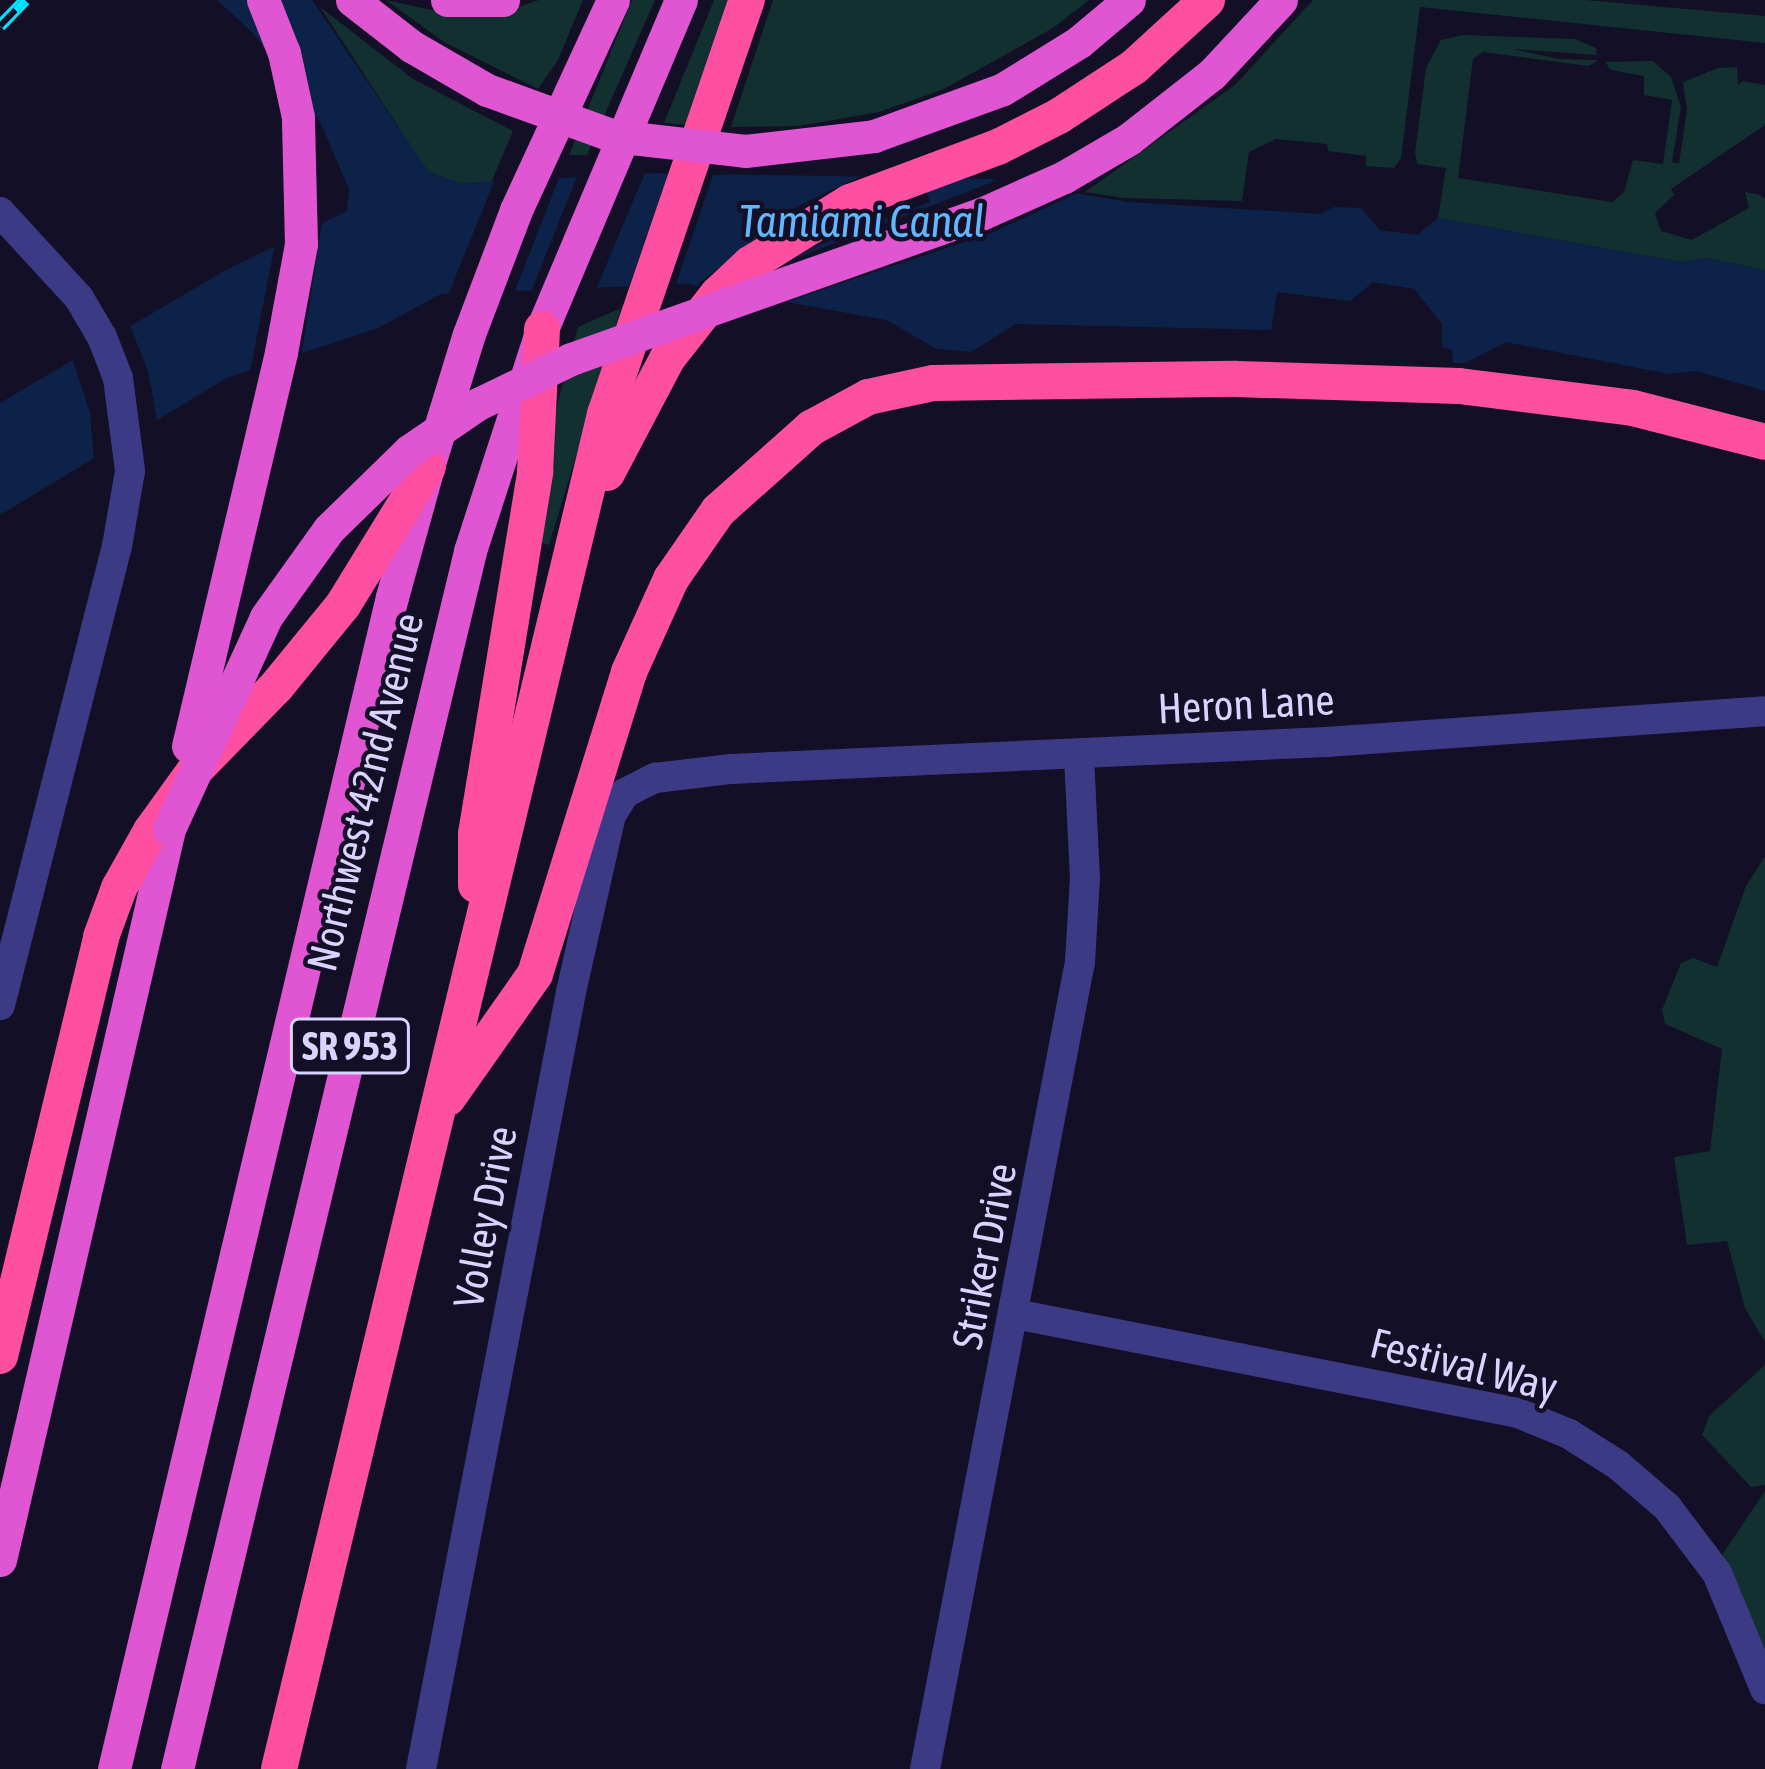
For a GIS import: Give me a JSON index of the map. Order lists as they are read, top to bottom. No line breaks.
{"streets":{"highway":["Northwest 42nd Avenue","SR 953"],"street":["Heron Lane","Volley Drive","Striker Drive","Festival Way"]},"crossings":[["Heron Lane","Volley Drive"],["Heron Lane","Striker Drive"],["Striker Drive","Festival Way"]],"water":["Tamiami Canal"]}
